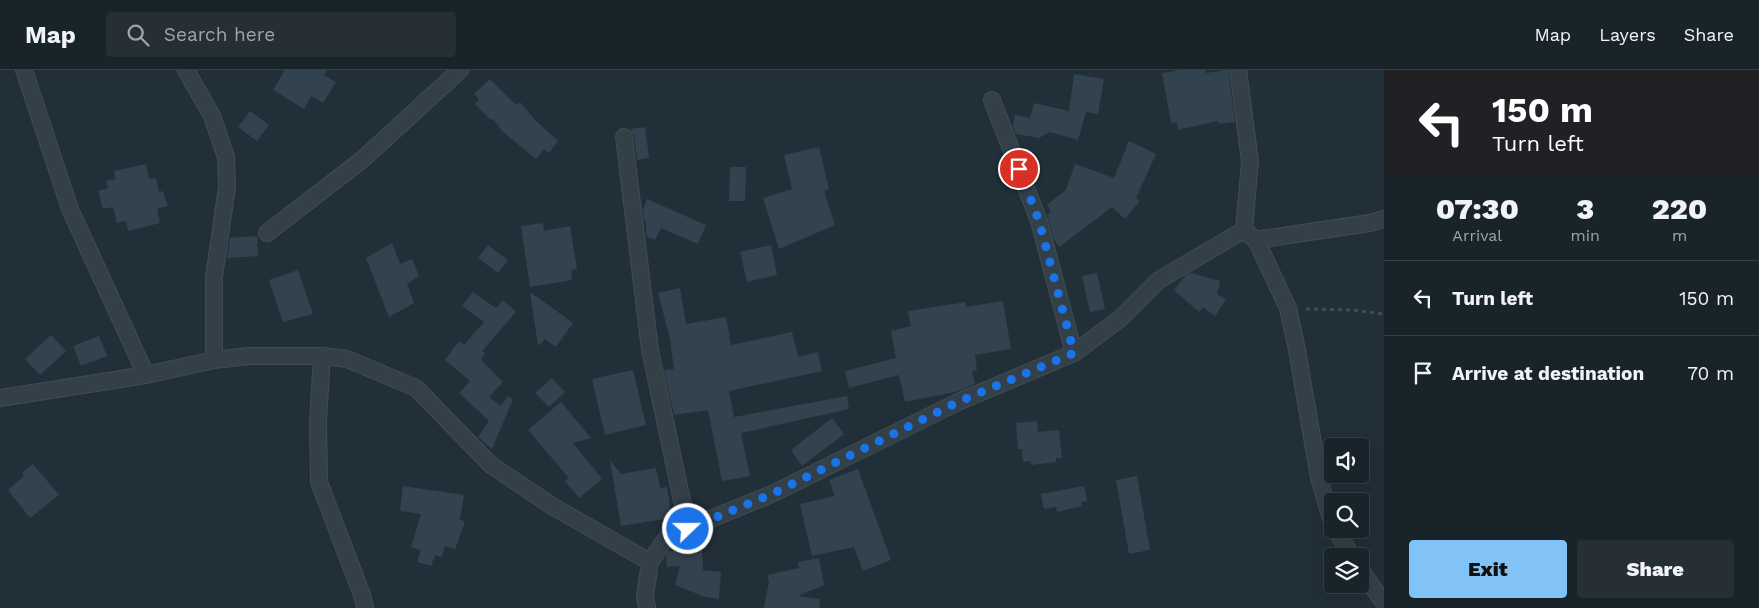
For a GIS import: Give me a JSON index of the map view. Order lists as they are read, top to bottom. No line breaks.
{"page":{"header":"Map","search":"Search here","nav":["Map","Layers","Share"],"turn":["150 m","Turn left"],"eta":["07:30","Arrival","3","min","220","m"],"list":[{"name":"Turn left","value":"150 m"},{"name":"Arrive at destination","value":"70 m"}],"buttons":["Exit","Share"]}}
